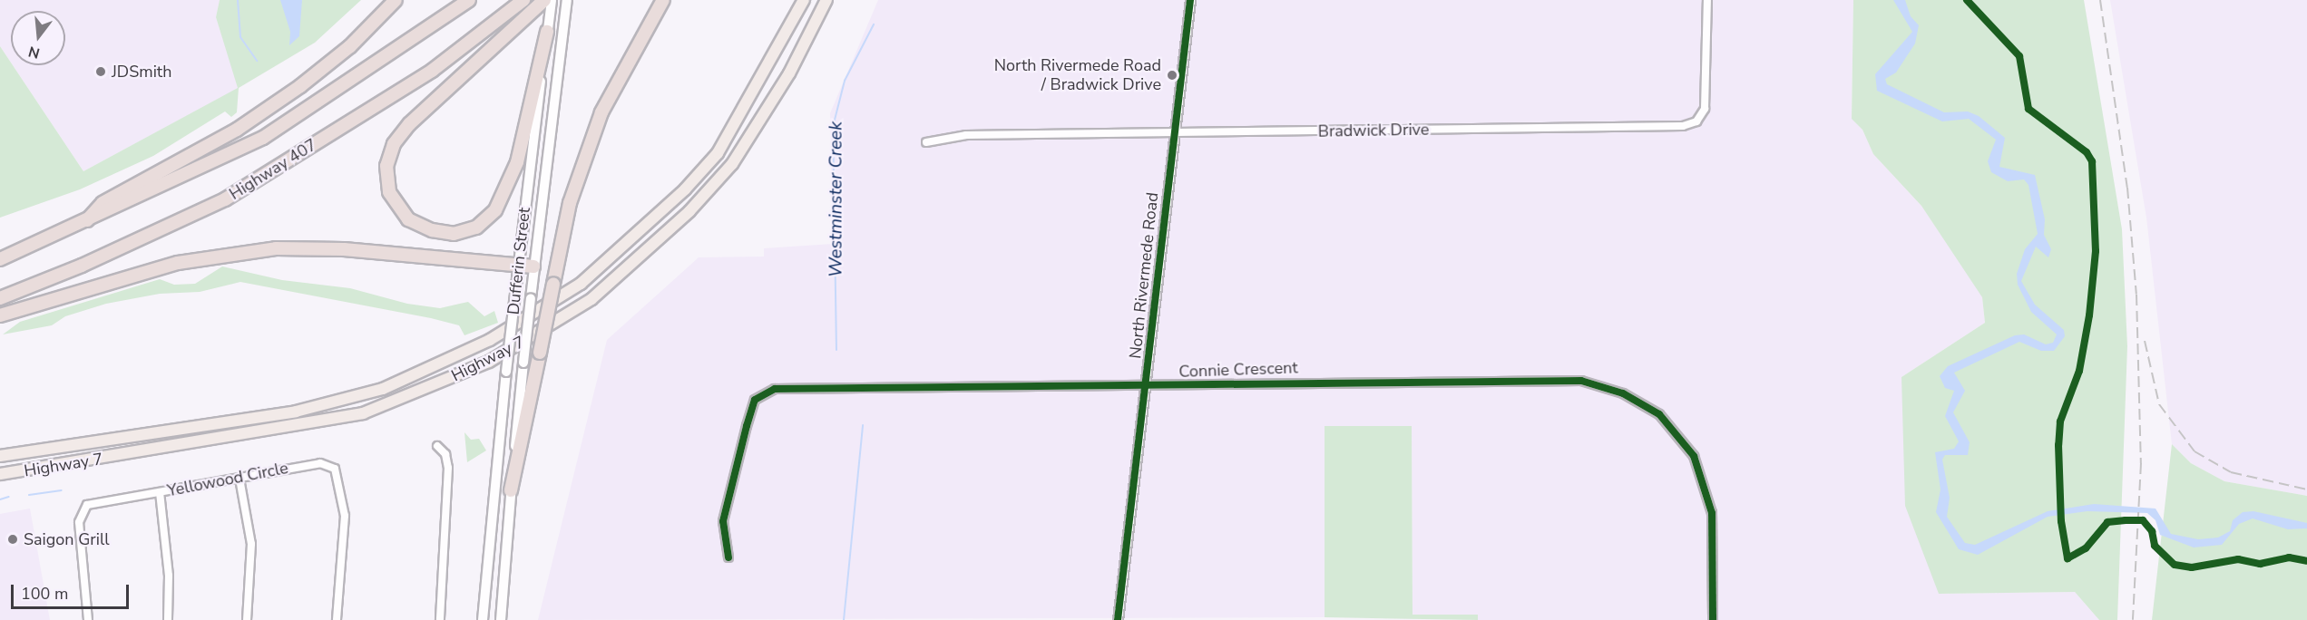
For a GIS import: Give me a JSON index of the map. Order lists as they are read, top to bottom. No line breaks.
{"streets":{"highway":["Highway 407"],"main road":["Dufferin Street","Highway 7"],"street":["Bradwick Drive","North Rivermede Road","Connie Crescent","Yellowood Circle"]},"crossings":[["Bradwick Drive","North Rivermede Road"],["North Rivermede Road","Connie Crescent"]],"water":["Westminster Creek"],"places":["JDSmith","North Rivermede Road / Bradwick Drive","Saigon Grill"],"scale_bar":"100 m","north":"bottom"}
